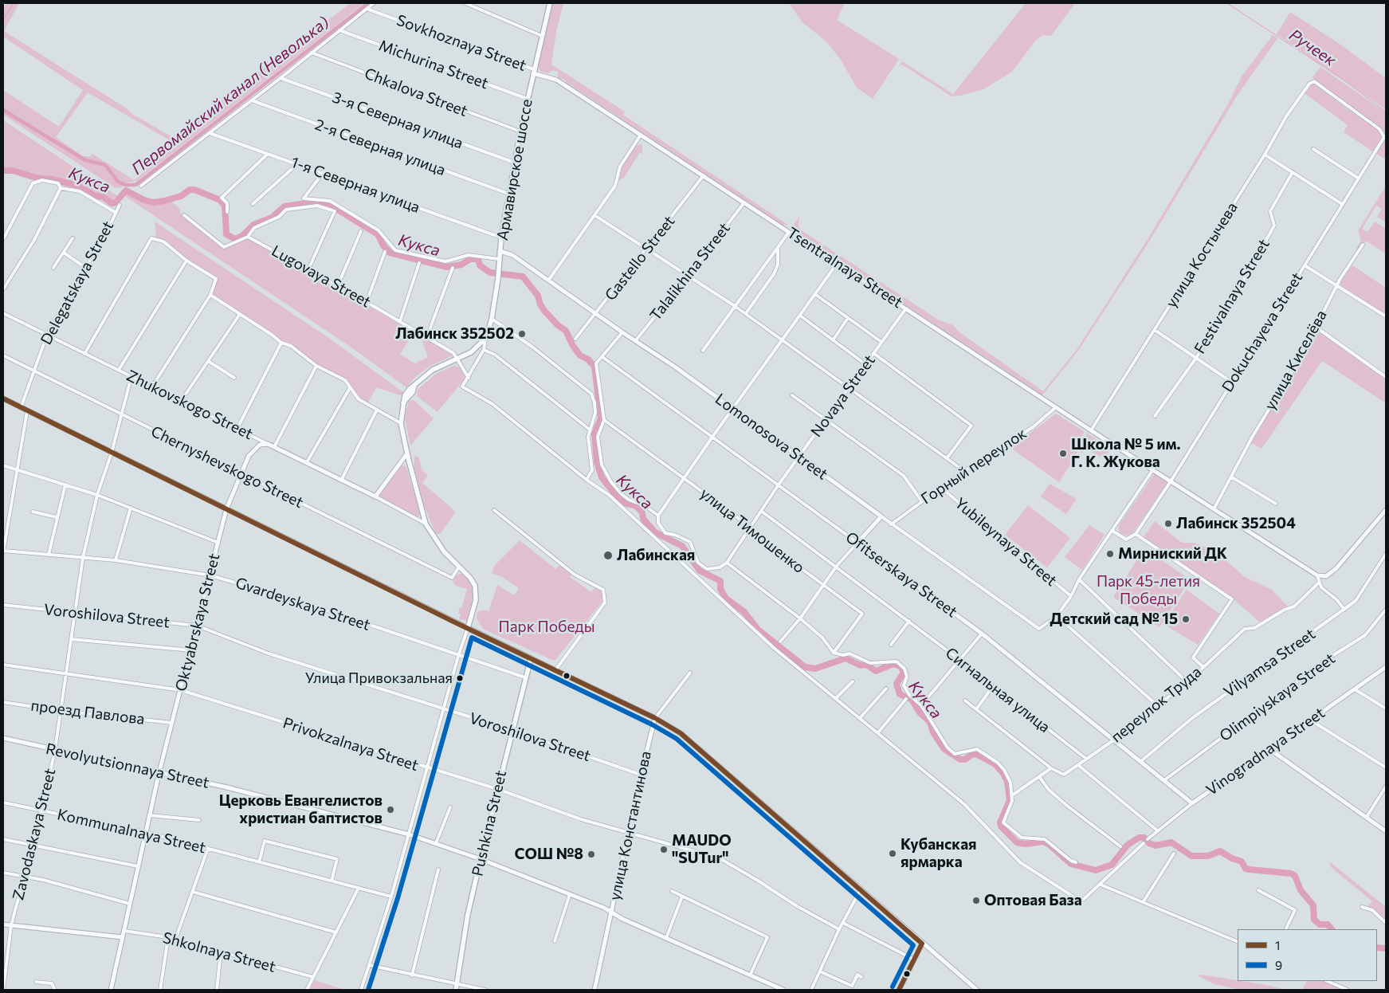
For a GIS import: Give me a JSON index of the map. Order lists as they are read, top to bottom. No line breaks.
{"streets":{"main road":["Армавирское шоссе","Pushkina Street"],"street":["Sovkhoznaya Street","Michurina Street","Chkalova Street","3-я Северная улица","2-я Северная улица","1-я Северная улица","улица Костычева","Gastello Street","Tsentralnaya Street","Talalikhina Street","Lugovaya Street","Delegatskaya Street","Festivalnaya Street","Dokuchayeva Street","улица Киселёва","Novaya Street","Zhukovskogo Street","Lomonosova Street","Горный переулок","Chernyshevskogo Street","улица Тимошенко","Yubileynaya Street","Ofitserskaya Street","Gvardeyskaya Street","Voroshilova Street","Oktyabrskaya Street","Vilyamsa Street","Сигнальная улица","Olimpiyskaya Street","переулок Труда","проезд Павлова","Privokzalnaya Street","Vinogradnaya Street","Revolyutsionnaya Street","улица Константинова","Kommunalnaya Street","Zavodaskaya Street","Shkolnaya Street"]},"crossings":[["Sovkhoznaya Street","Армавирское шоссе"],["Sovkhoznaya Street","Tsentralnaya Street"],["Michurina Street","Армавирское шоссе"],["Chkalova Street","Армавирское шоссе"],["3-я Северная улица","Армавирское шоссе"],["2-я Северная улица","Армавирское шоссе"],["Армавирское шоссе","1-я Северная улица"],["Армавирское шоссе","Tsentralnaya Street"],["Армавирское шоссе","Lugovaya Street"],["Армавирское шоссе","Lomonosova Street"],["улица Костычева","Tsentralnaya Street"],["улица Костычева","Dokuchayeva Street"],["Gastello Street","Tsentralnaya Street"],["Gastello Street","Lomonosova Street"],["Tsentralnaya Street","Talalikhina Street"],["Tsentralnaya Street","Dokuchayeva Street"],["Tsentralnaya Street","улица Киселёва"],["Tsentralnaya Street","Novaya Street"],["Tsentralnaya Street","Горный переулок"],["Talalikhina Street","Lomonosova Street"],["Delegatskaya Street","Zhukovskogo Street"],["Delegatskaya Street","Chernyshevskogo Street"],["Novaya Street","Lomonosova Street"],["Novaya Street","улица Тимошенко"],["Novaya Street","Ofitserskaya Street"],["Novaya Street","Сигнальная улица"],["Zhukovskogo Street","Oktyabrskaya Street"],["Zhukovskogo Street","Zavodaskaya Street"],["Lomonosova Street","Горный переулок"],["Горный переулок","Yubileynaya Street"],["Chernyshevskogo Street","Oktyabrskaya Street"],["Chernyshevskogo Street","Zavodaskaya Street"],["Yubileynaya Street","переулок Труда"],["Ofitserskaya Street","Vilyamsa Street"],["Ofitserskaya Street","Olimpiyskaya Street"],["Ofitserskaya Street","переулок Труда"],["Ofitserskaya Street","Vinogradnaya Street"],["Gvardeyskaya Street","Oktyabrskaya Street"],["Gvardeyskaya Street","Pushkina Street"],["Gvardeyskaya Street","Zavodaskaya Street"],["Voroshilova Street","Oktyabrskaya Street"],["Voroshilova Street","Pushkina Street"],["Voroshilova Street","улица Константинова"],["Voroshilova Street","Zavodaskaya Street"],["Oktyabrskaya Street","проезд Павлова"],["Oktyabrskaya Street","Privokzalnaya Street"],["Oktyabrskaya Street","Revolyutsionnaya Street"],["Oktyabrskaya Street","Kommunalnaya Street"],["Oktyabrskaya Street","Shkolnaya Street"],["Сигнальная улица","переулок Труда"],["проезд Павлова","Zavodaskaya Street"],["Privokzalnaya Street","Pushkina Street"],["Privokzalnaya Street","улица Константинова"],["Privokzalnaya Street","Zavodaskaya Street"],["Revolyutsionnaya Street","Pushkina Street"],["Revolyutsionnaya Street","улица Константинова"],["Revolyutsionnaya Street","Zavodaskaya Street"],["Kommunalnaya Street","Zavodaskaya Street"]],"water":["Ручеек","Первомайский канал (Неволька)","Кукса"],"parks":["Парк 45-летия Победы","Парк Победы"],"places":["Лабинск 352502","Школа № 5 им. Г. К. Жукова","Лабинск 352504","Мирниский ДК","Лабинская","Детский сад № 15","Улица Привокзальная","Церковь Евангелистов христиан баптистов","MAUDO \"SUTur\"","Кубанская ярмарка","СОШ №8","Оптовая База"],"lines":["transit line 1","transit line 9"],"legend":["1","9"]}
